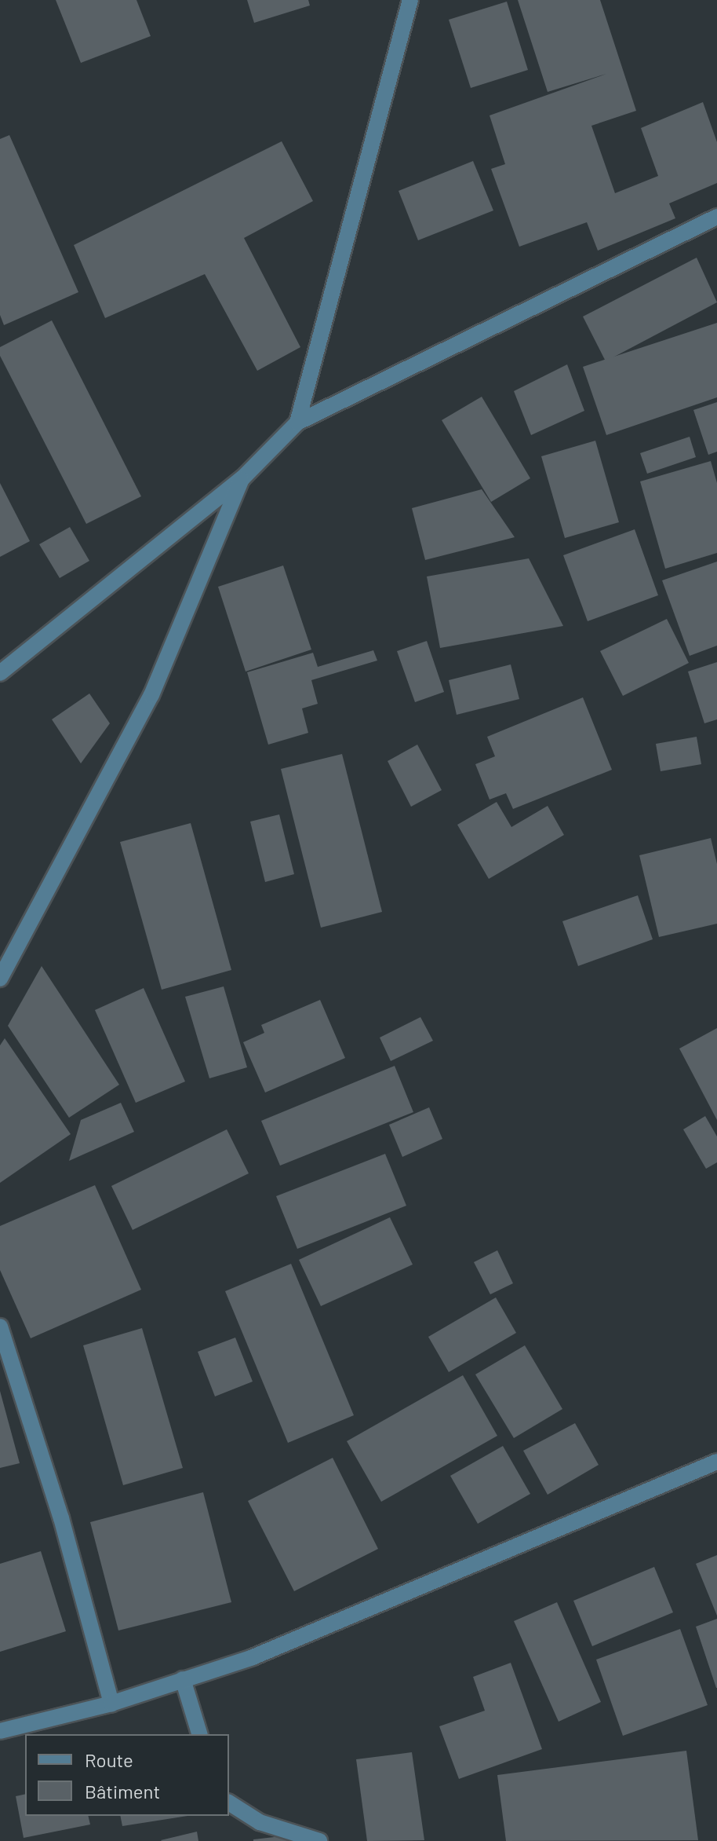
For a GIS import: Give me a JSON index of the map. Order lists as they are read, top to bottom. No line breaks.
{"legend":["Route","Bâtiment"]}
